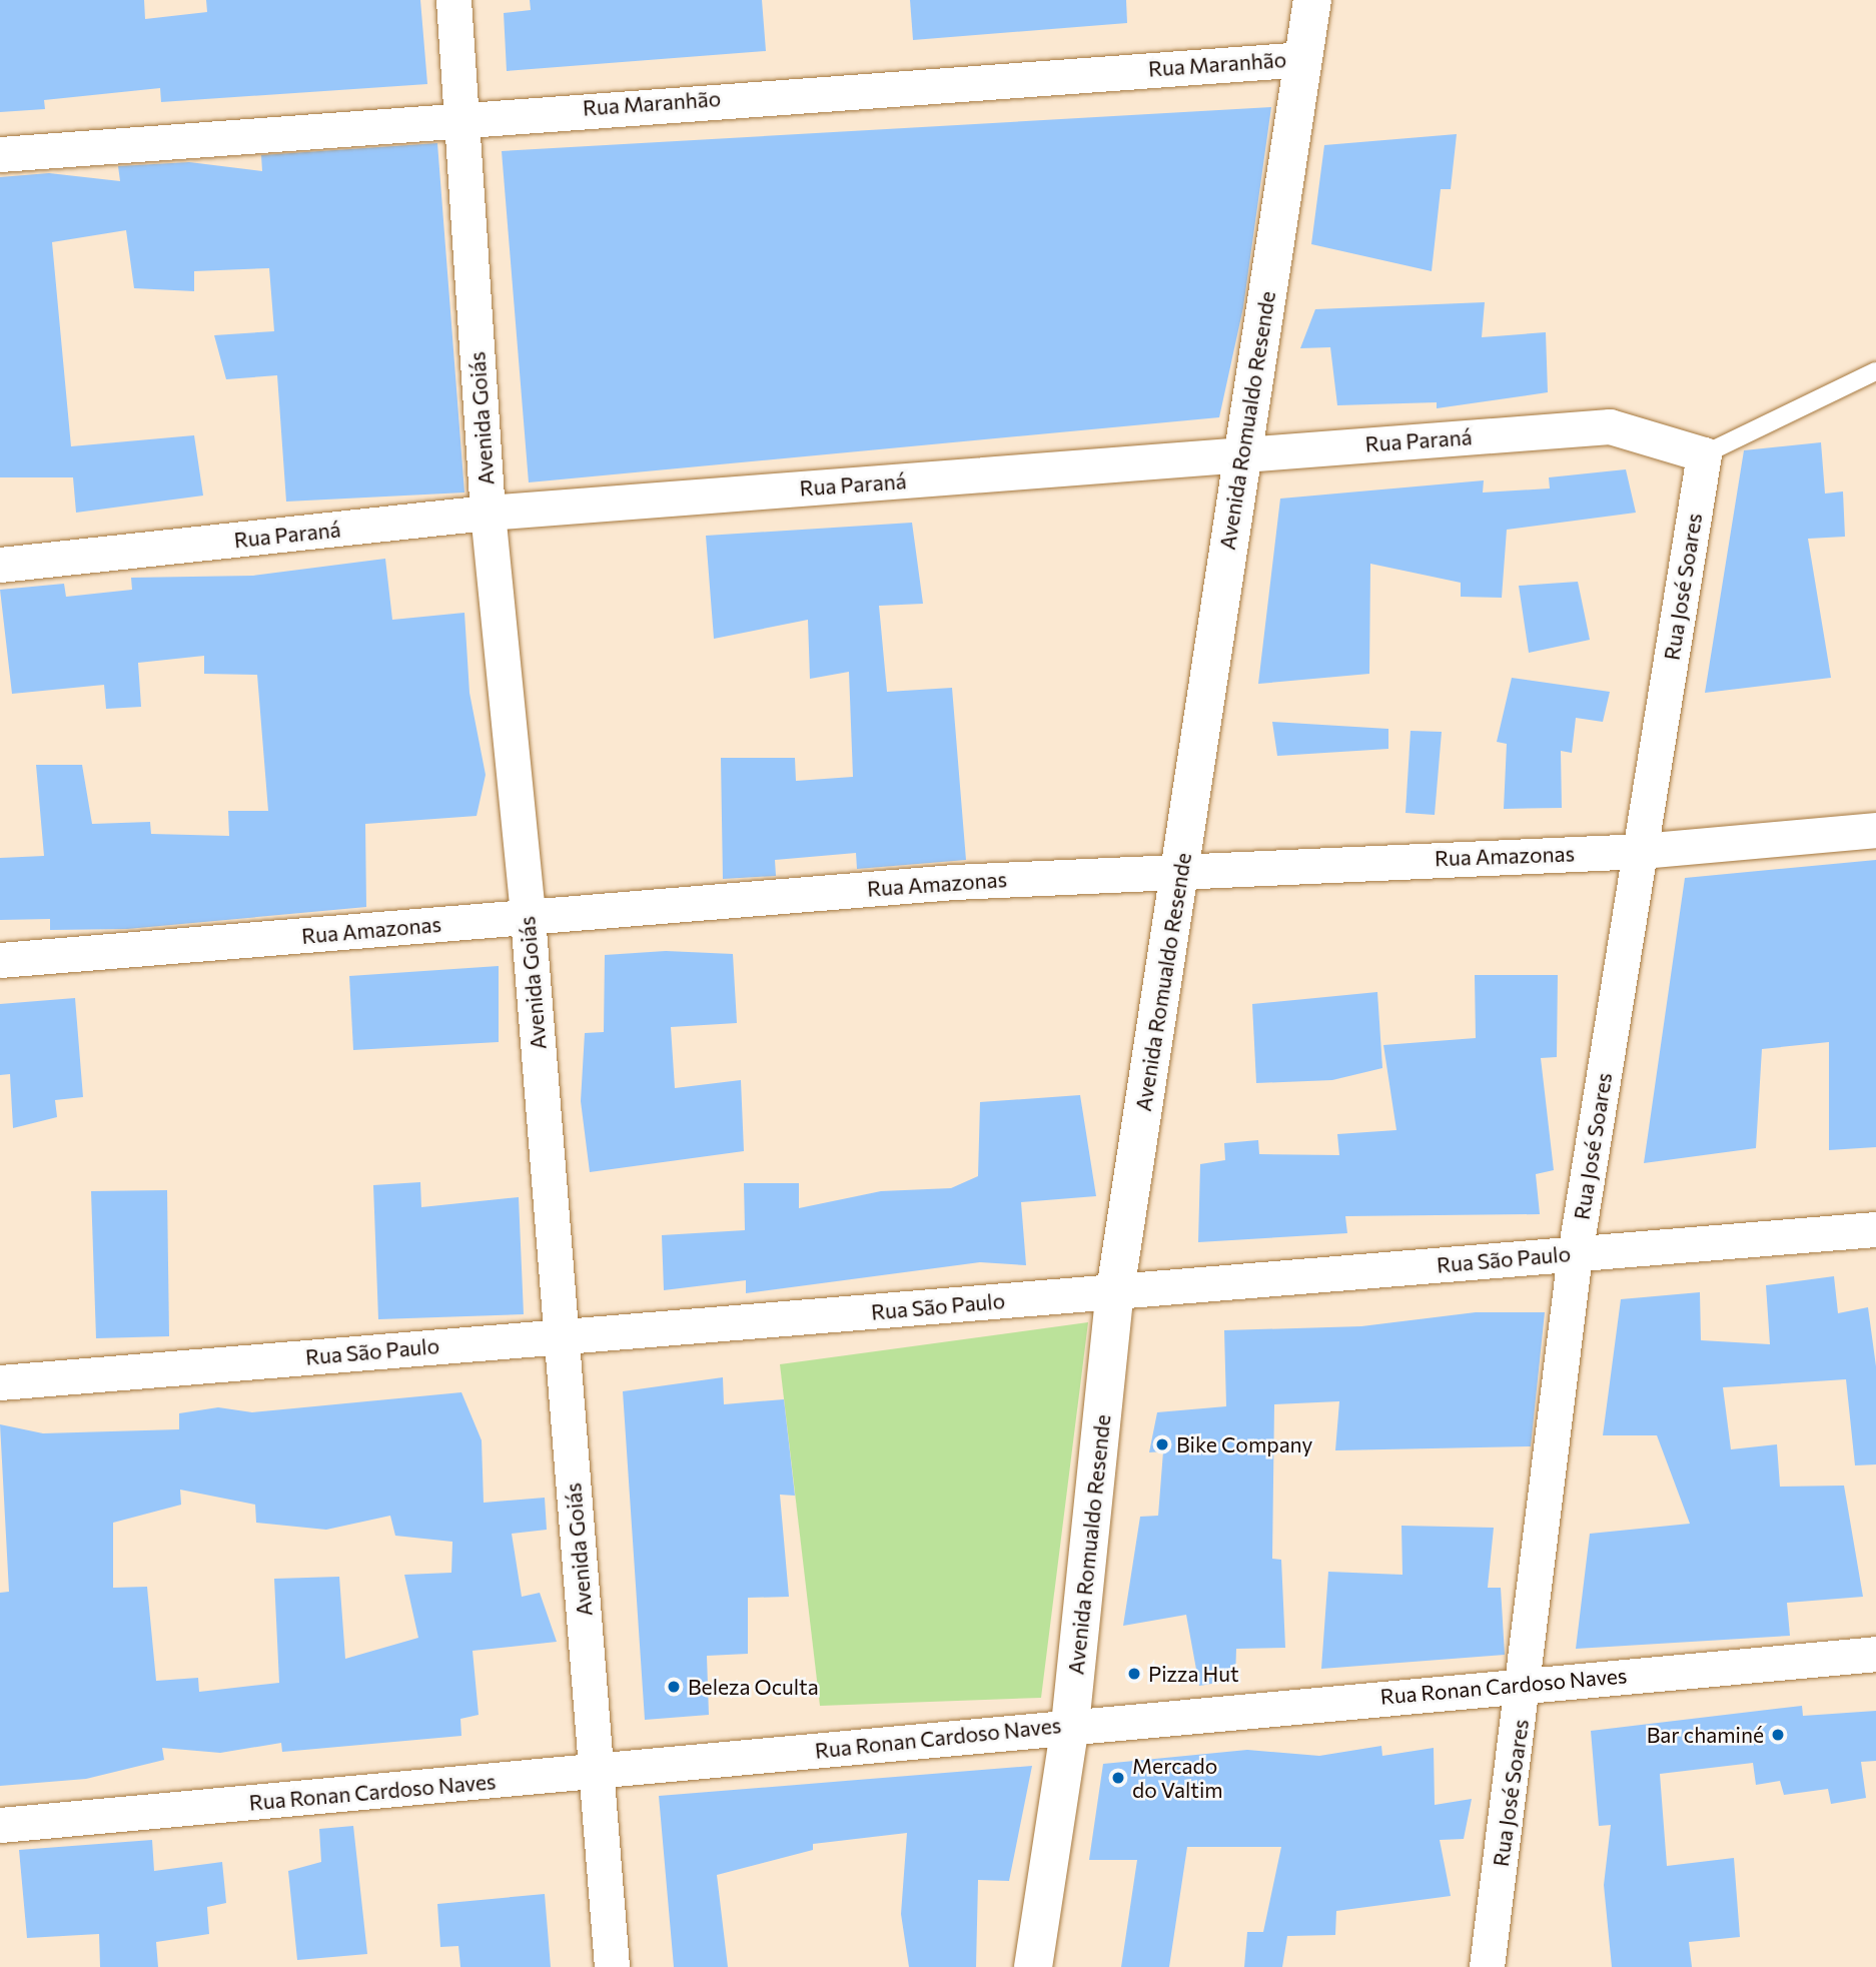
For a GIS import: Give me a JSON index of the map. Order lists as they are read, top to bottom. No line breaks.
{"streets":{"street":["Rua Maranhão","Avenida Goiás","Avenida Romualdo Resende","Rua Paraná","Rua José Soares","Rua Amazonas","Rua São Paulo","Rua Ronan Cardoso Naves"]},"crossings":[["Rua Maranhão","Avenida Goiás"],["Rua Maranhão","Avenida Romualdo Resende"],["Avenida Goiás","Rua Paraná"],["Avenida Goiás","Rua Amazonas"],["Avenida Goiás","Rua São Paulo"],["Avenida Goiás","Rua Ronan Cardoso Naves"],["Avenida Romualdo Resende","Rua Paraná"],["Avenida Romualdo Resende","Rua Amazonas"],["Avenida Romualdo Resende","Rua São Paulo"],["Avenida Romualdo Resende","Rua Ronan Cardoso Naves"],["Rua Paraná","Rua José Soares"],["Rua José Soares","Rua Amazonas"],["Rua José Soares","Rua São Paulo"],["Rua José Soares","Rua Ronan Cardoso Naves"]],"places":["Bike Company","Pizza Hut","Beleza Oculta","Bar chaminé","Mercado do Valtim"]}
